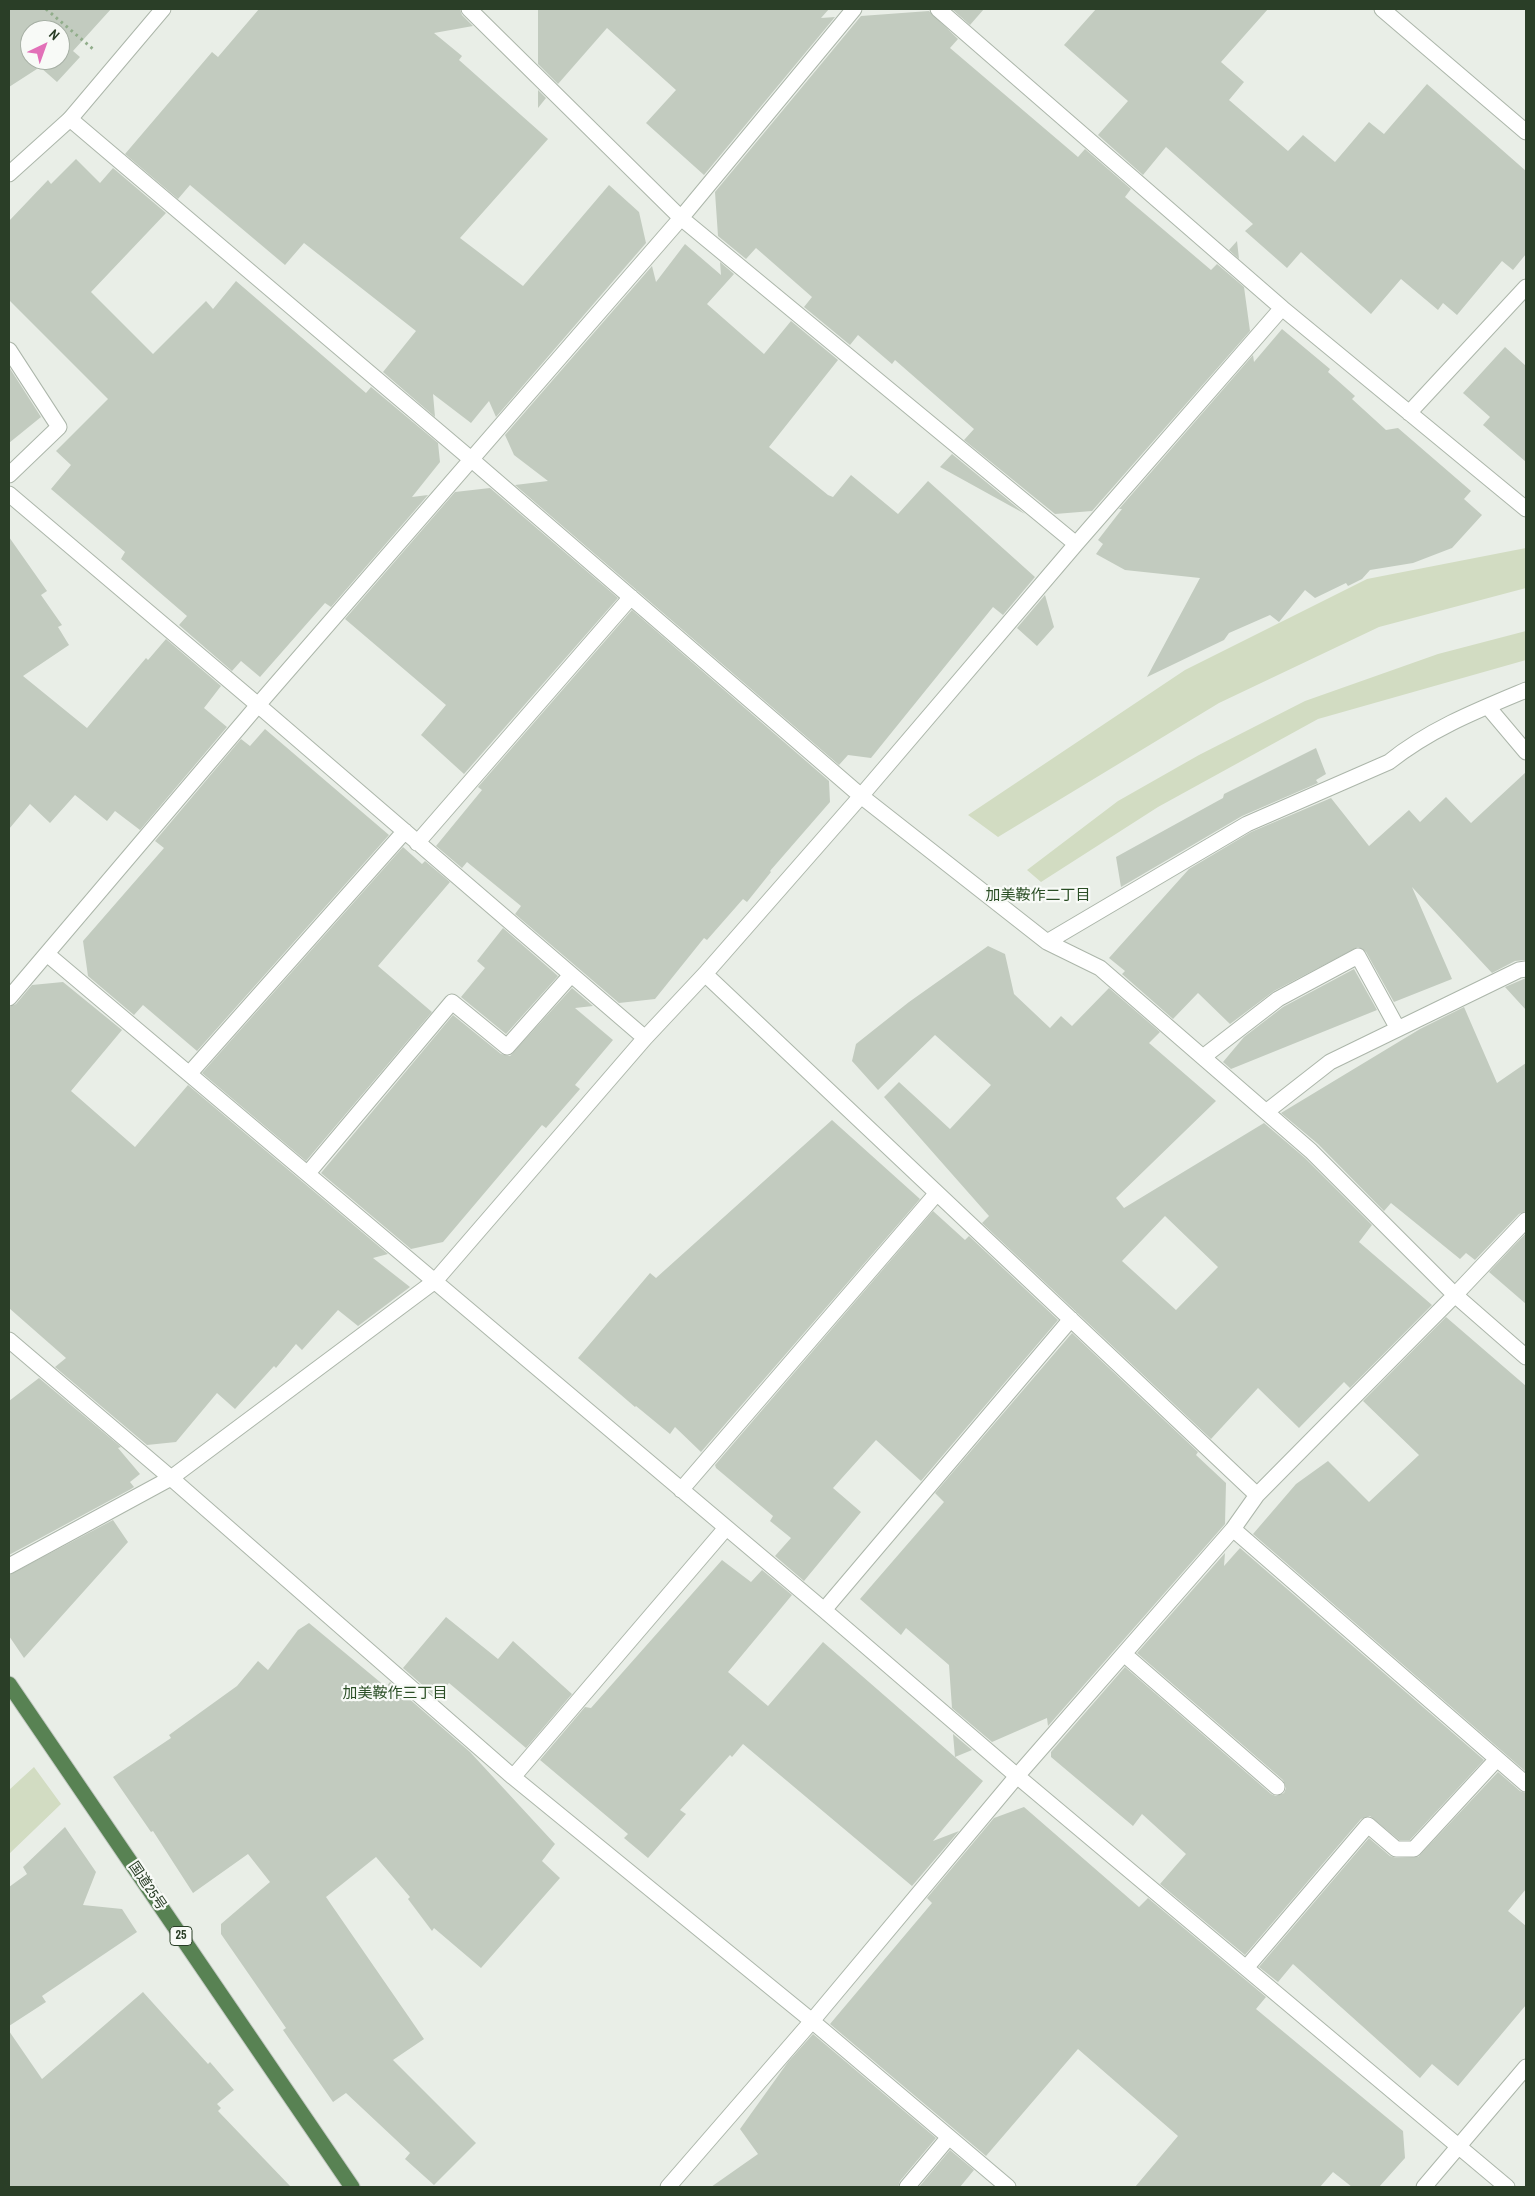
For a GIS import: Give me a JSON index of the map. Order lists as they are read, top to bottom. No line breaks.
{"streets":{"highway":["国道25号","25"]},"districts":["加美鞍作二丁目","加美鞍作三丁目"],"north":"top right"}
